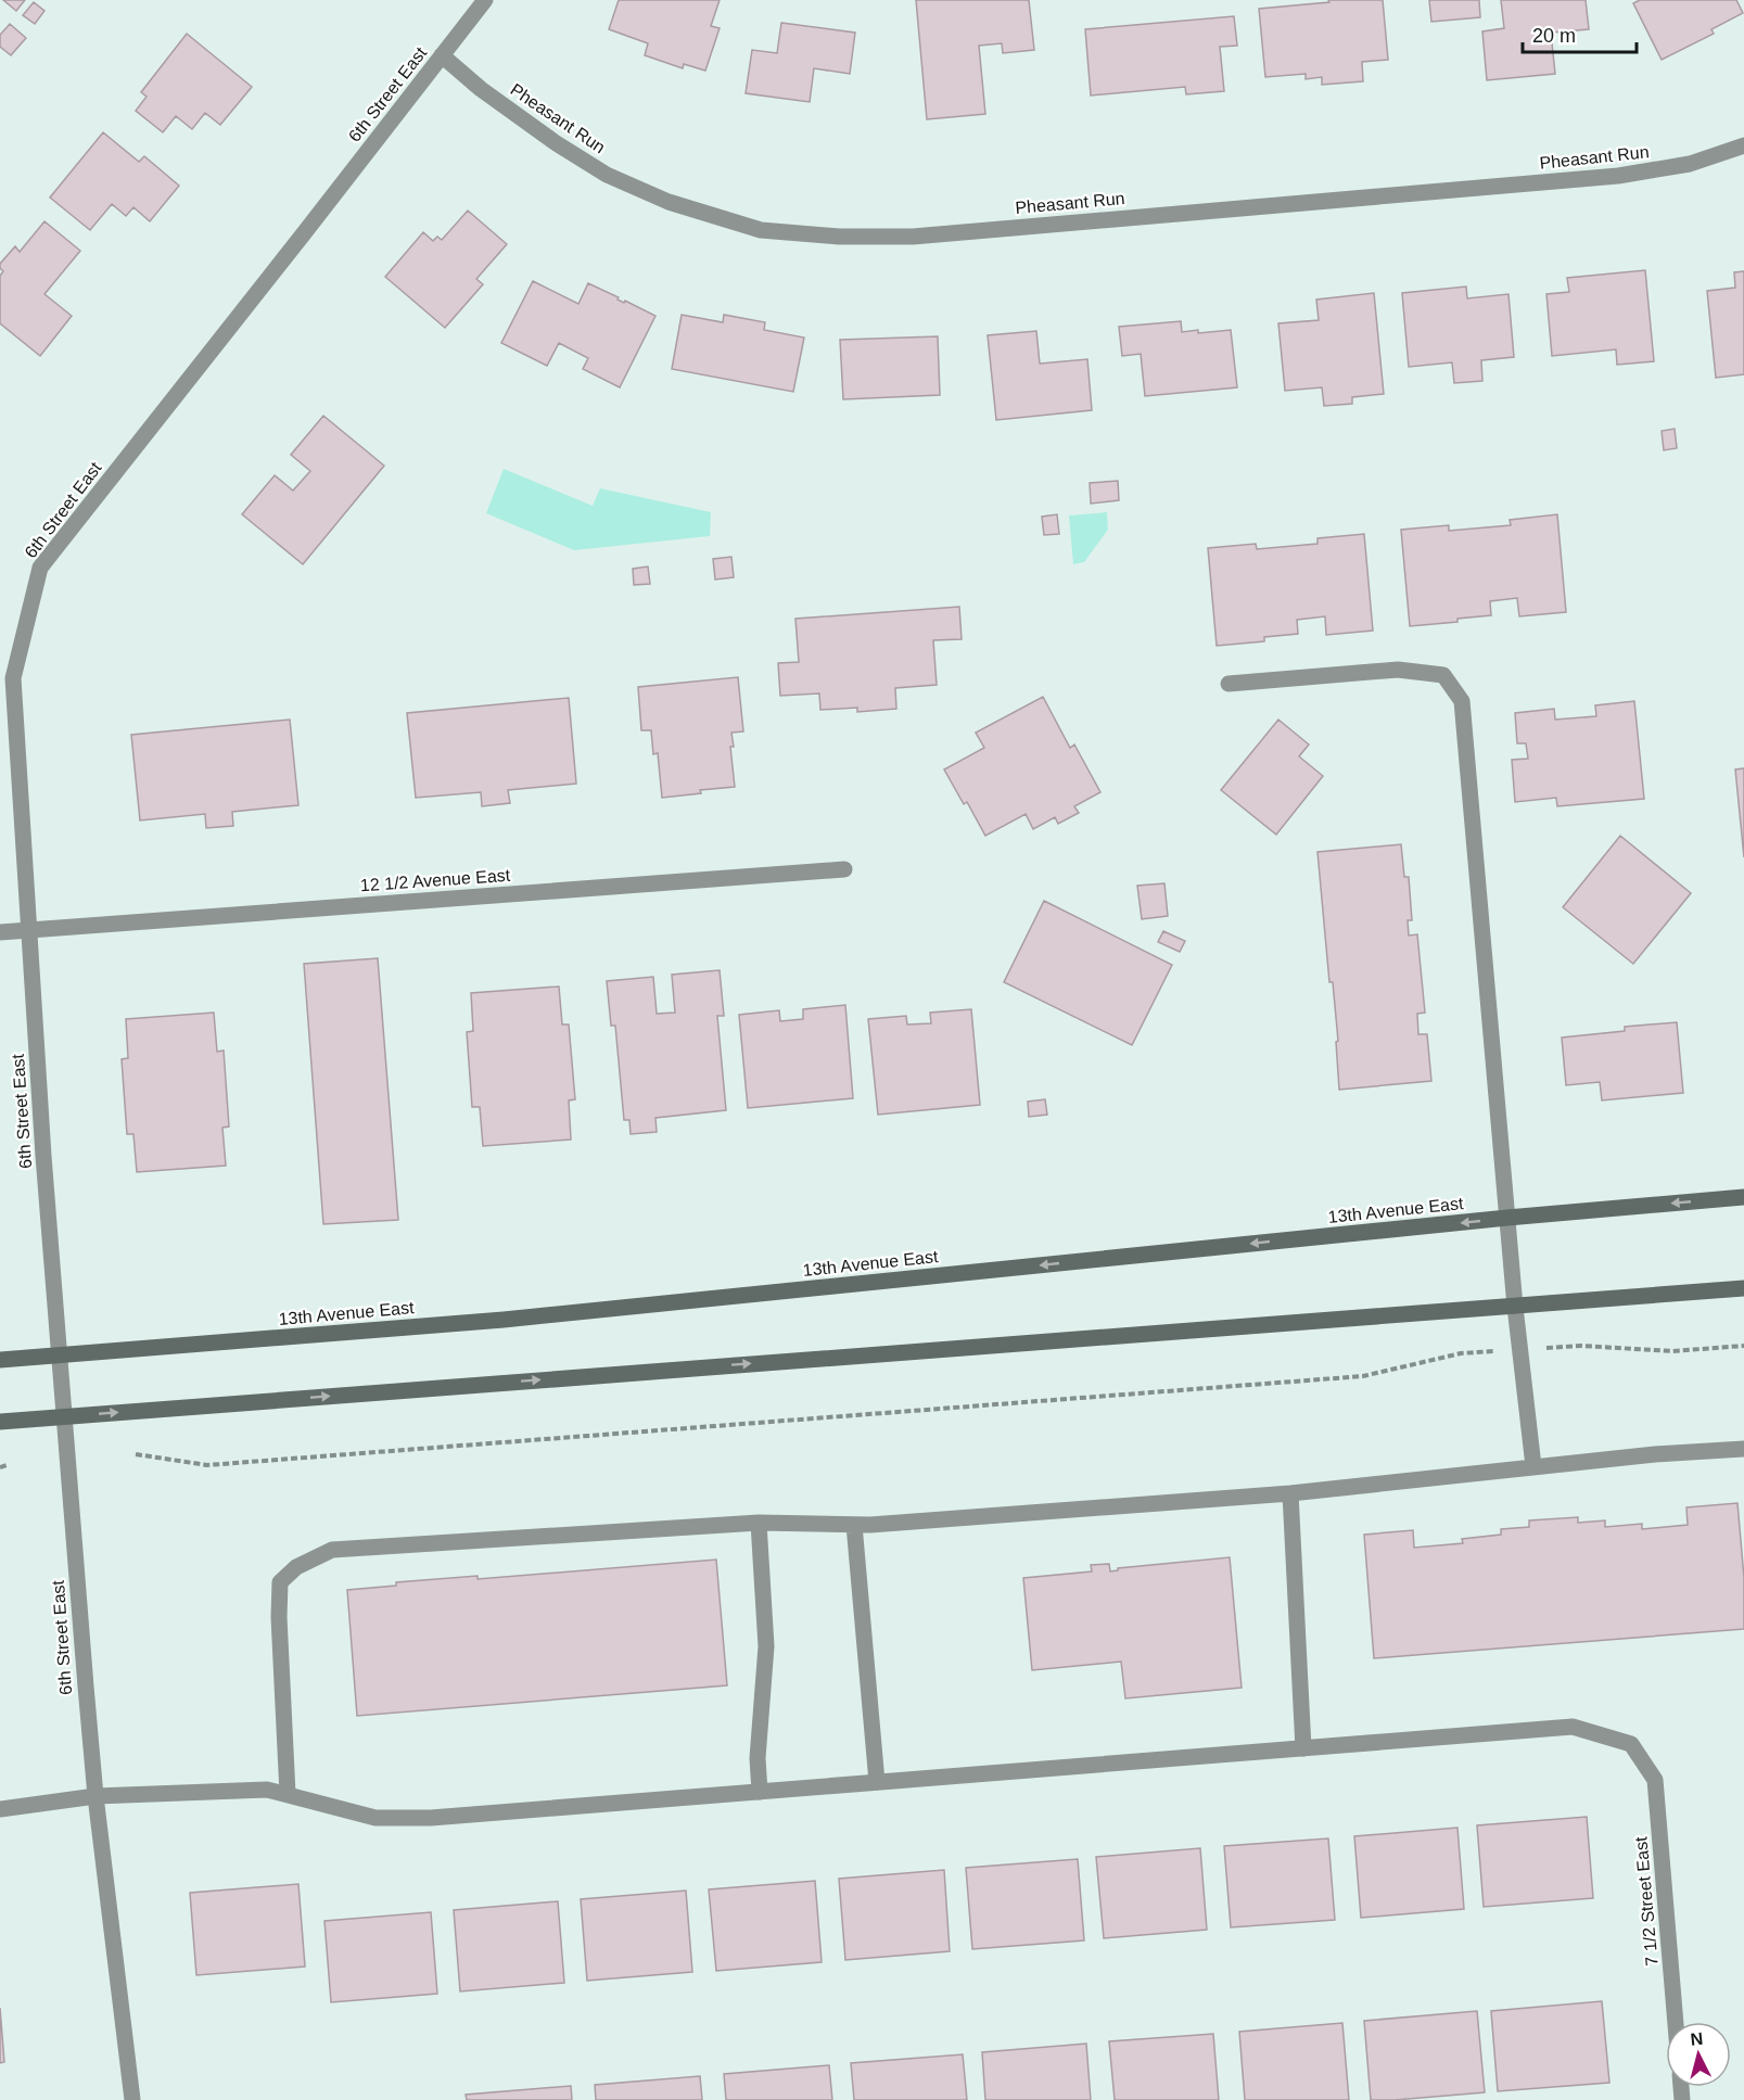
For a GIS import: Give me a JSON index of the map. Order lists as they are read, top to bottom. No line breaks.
{"streets":{"main road":["13th Avenue East"],"street":["6th Street East","Pheasant Run","12 1/2 Avenue East","7 1/2 Street East"]},"crossings":[["6th Street East","Pheasant Run"],["6th Street East","12 1/2 Avenue East"],["6th Street East","13th Avenue East"]],"scale_bar":"20 m","north":"top"}
